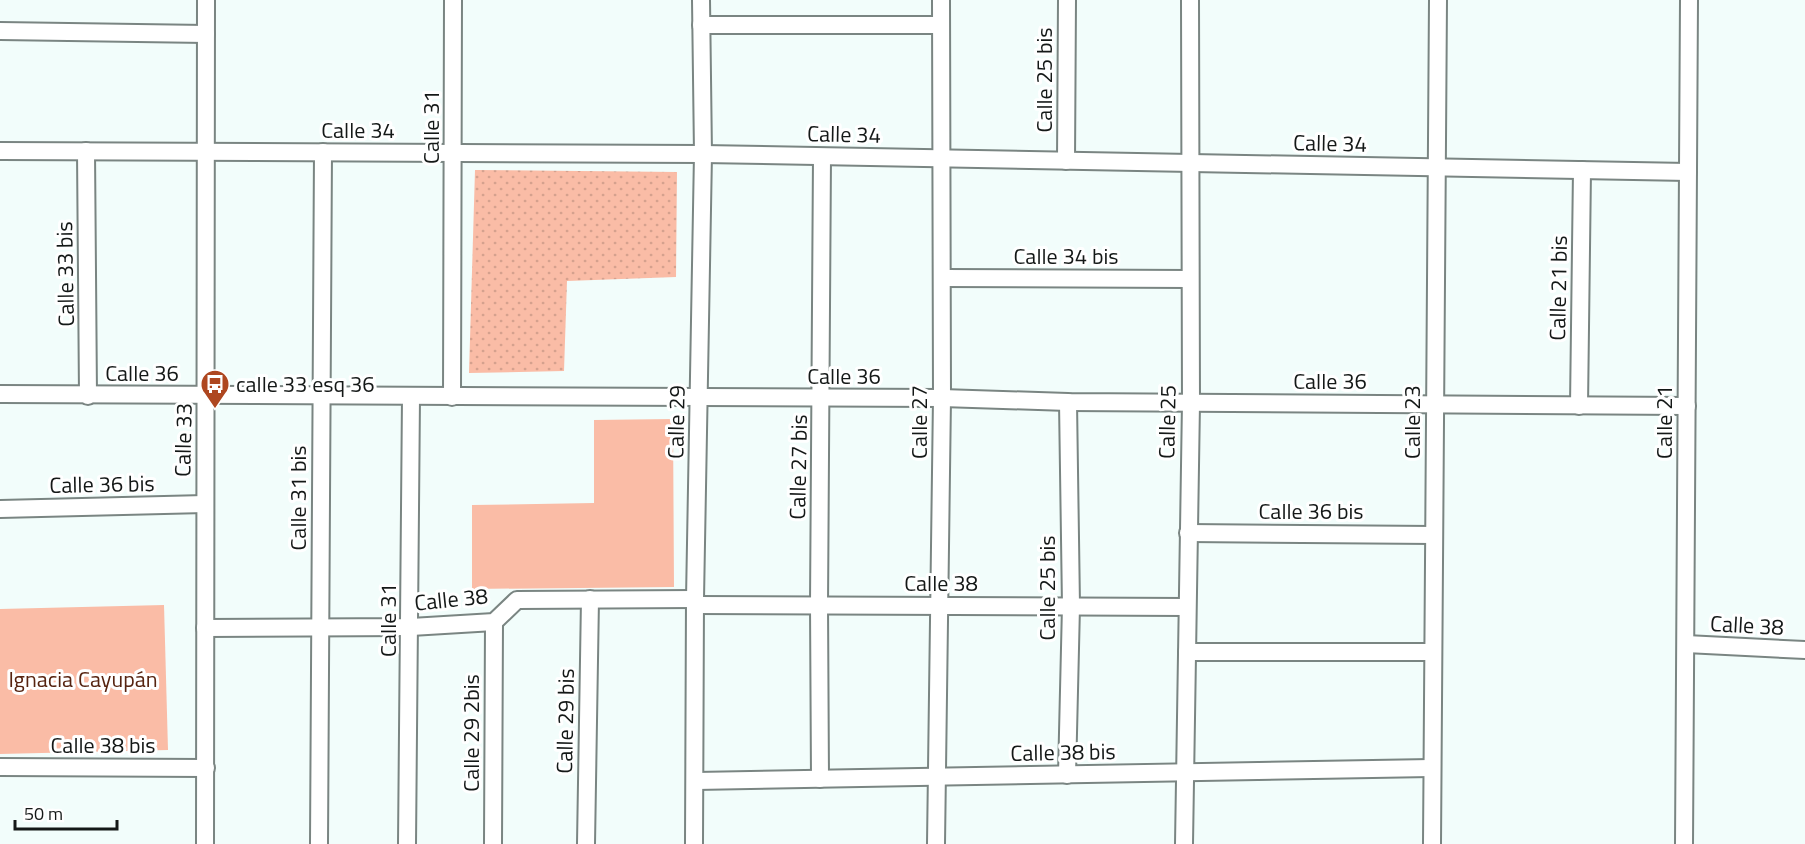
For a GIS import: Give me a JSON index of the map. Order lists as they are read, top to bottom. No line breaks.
{"streets":{"street":["Calle 25 bis","Calle 31","Calle 34","Calle 34 bis","Calle 33 bis","Calle 21 bis","Calle 36","Calle 29","Calle 27","Calle 25","Calle 23","Calle 21","Calle 33","Calle 27 bis","Calle 36 bis","Calle 31 bis","Calle 38","Calle 29 bis","Calle 29 2bis","Calle 38 bis"]},"crossings":[["Calle 25 bis","Calle 34"],["Calle 25 bis","Calle 36"],["Calle 25 bis","Calle 38"],["Calle 25 bis","Calle 38 bis"],["Calle 31","Calle 34"],["Calle 31","Calle 36"],["Calle 31","Calle 38"],["Calle 34","Calle 33 bis"],["Calle 34","Calle 21 bis"],["Calle 34","Calle 29"],["Calle 34","Calle 27"],["Calle 34","Calle 25"],["Calle 34","Calle 23"],["Calle 34","Calle 21"],["Calle 34","Calle 33"],["Calle 34","Calle 27 bis"],["Calle 34","Calle 31 bis"],["Calle 34 bis","Calle 27"],["Calle 34 bis","Calle 25"],["Calle 33 bis","Calle 36"],["Calle 21 bis","Calle 36"],["Calle 36","Calle 29"],["Calle 36","Calle 27"],["Calle 36","Calle 25"],["Calle 36","Calle 23"],["Calle 36","Calle 21"],["Calle 36","Calle 33"],["Calle 36","Calle 27 bis"],["Calle 36","Calle 31 bis"],["Calle 29","Calle 38"],["Calle 29","Calle 38 bis"],["Calle 27","Calle 38"],["Calle 27","Calle 38 bis"],["Calle 25","Calle 36 bis"],["Calle 25","Calle 38"],["Calle 25","Calle 38 bis"],["Calle 23","Calle 36 bis"],["Calle 23","Calle 38 bis"],["Calle 21","Calle 38"],["Calle 33","Calle 36 bis"],["Calle 33","Calle 38"],["Calle 33","Calle 38 bis"],["Calle 27 bis","Calle 38"],["Calle 27 bis","Calle 38 bis"],["Calle 31 bis","Calle 38"],["Calle 38","Calle 29 bis"],["Calle 38","Calle 29 2bis"]],"parks":["Ignacia Cayupán"],"places":{"bus stop":["calle 33 esq 36"]},"scale_bar":"50 m"}
